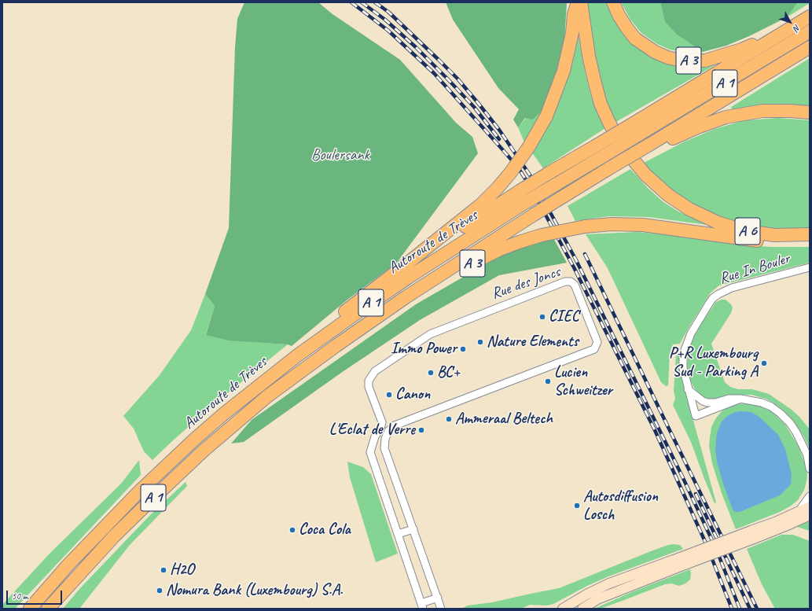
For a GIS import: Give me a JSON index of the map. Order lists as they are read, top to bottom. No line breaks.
{"streets":{"highway":["A 3","A 1","A 6","Autoroute de Trèves"],"street":["Rue In Bouler","Rue des Joncs"]},"crossings":[["A 3","A 1"],["A 3","Autoroute de Trèves"],["A 1","Autoroute de Trèves"]],"parks":["Boulersank"],"places":["CIEC","Nature Elements","Immo Power","P+R Luxembourg Sud - Parking A","BC+","Lucien Schweitzer","Canon","Ammeraal Beltech","L'Eclat de Verre","Autosdiffusion Losch","Coca Cola","H2O","Nomura Bank (Luxembourg) S.A."],"scale_bar":"50 m","north":"bottom right"}
